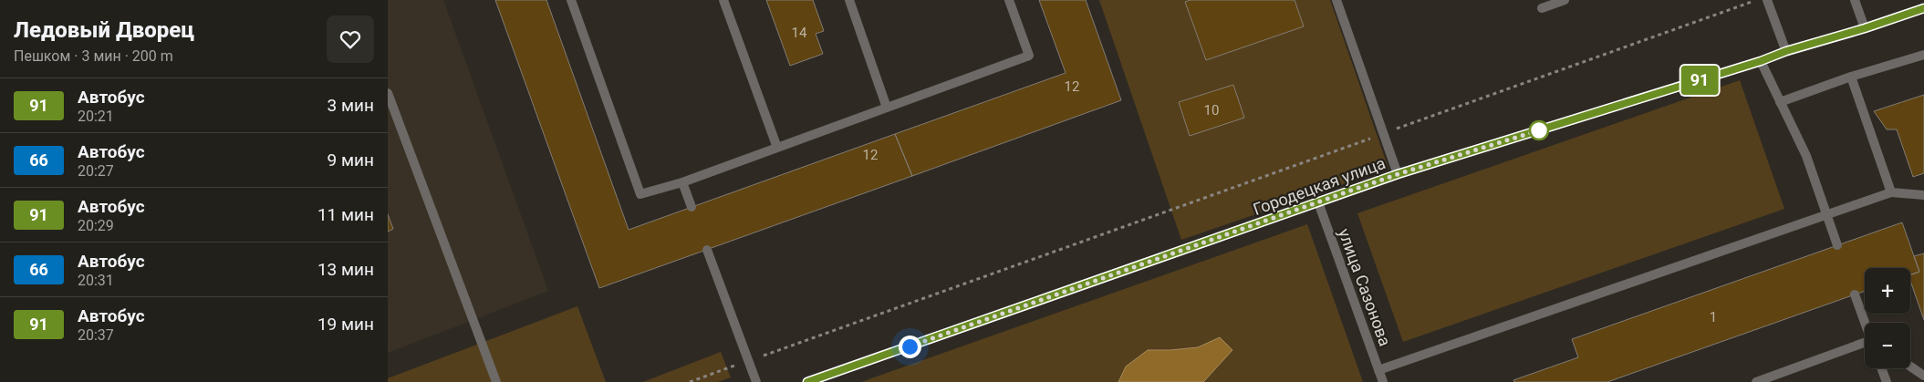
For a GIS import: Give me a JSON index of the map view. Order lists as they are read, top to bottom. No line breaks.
{"streets":{"street":["Городецкая улица","улица Сазонова"]},"crossings":[["Городецкая улица","улица Сазонова"]],"lines":["bus line 91"],"house_numbers":["14","12","10","12","1"],"page":{"heading":["Ледовый Дворец","Пешком · 3 мин · 200 m"],"on_map":"91","list":[{"mark":"91","name":"Автобус","note":"20:21","value":"3 мин"},{"mark":"66","name":"Автобус","note":"20:27","value":"9 мин"},{"mark":"91","name":"Автобус","note":"20:29","value":"11 мин"},{"mark":"66","name":"Автобус","note":"20:31","value":"13 мин"},{"mark":"91","name":"Автобус","note":"20:37","value":"19 мин"}],"map_buttons":["+","−"]}}
